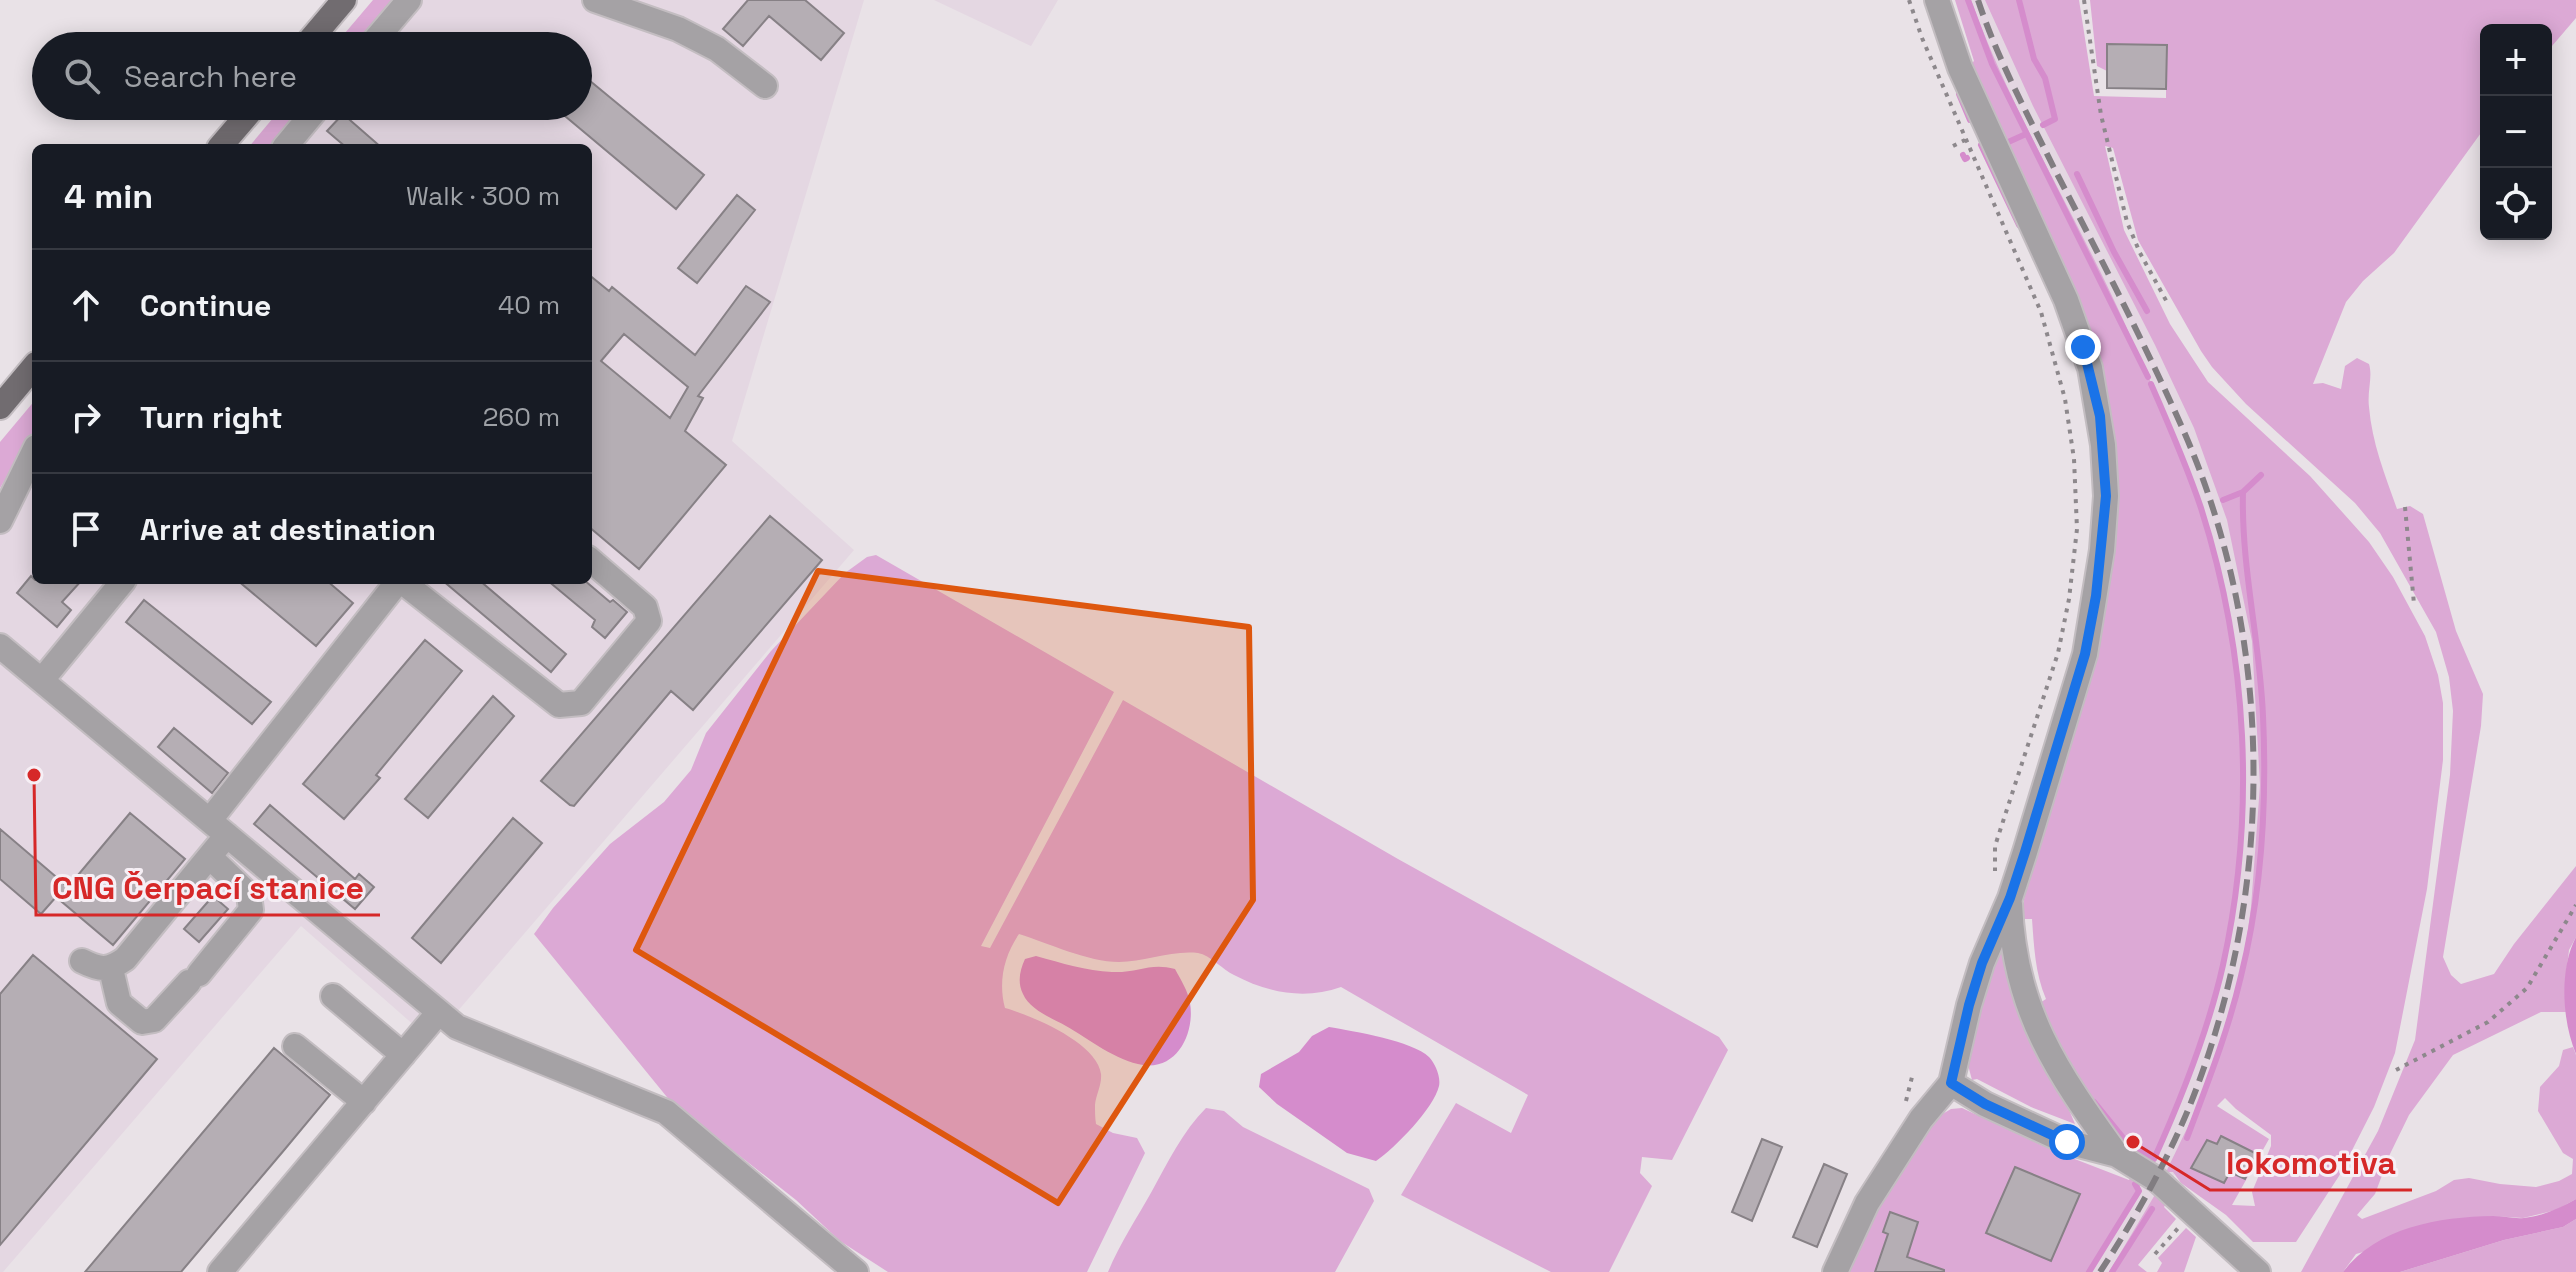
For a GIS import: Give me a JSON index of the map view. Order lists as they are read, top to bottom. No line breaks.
{"places":["CNG Čerpací stanice","lokomotiva"],"page":{"map_buttons":["+","−"],"search":"Search here","heading":["4 min","Walk · 300 m"],"list":[["Continue","40 m"],["Turn right","260 m"],"Arrive at destination"]}}
